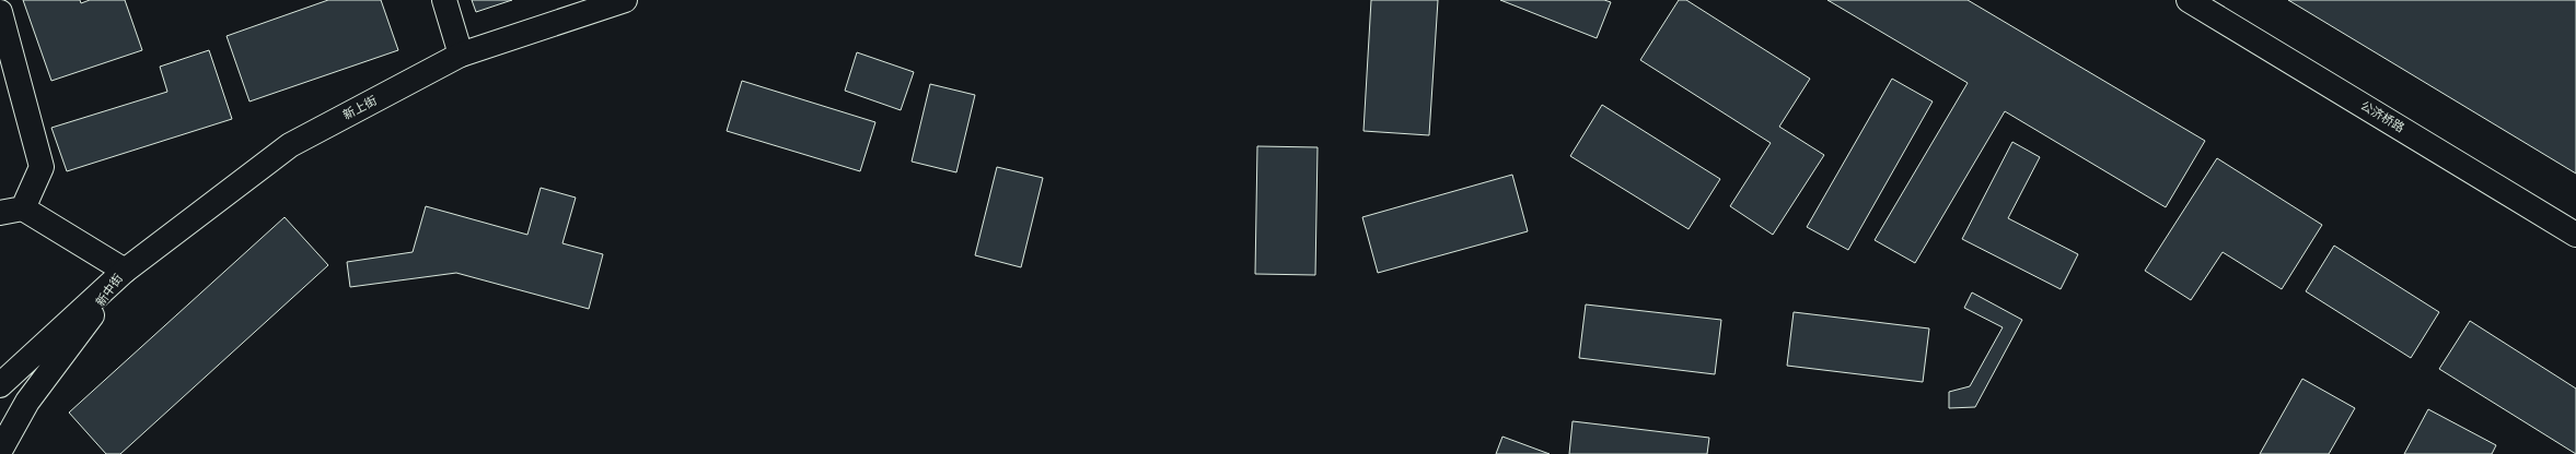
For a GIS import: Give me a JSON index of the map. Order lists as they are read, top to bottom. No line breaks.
{"streets":{"main road":["新上街","公济桥路","新中街"]},"crossings":[["新上街","新中街"]]}
